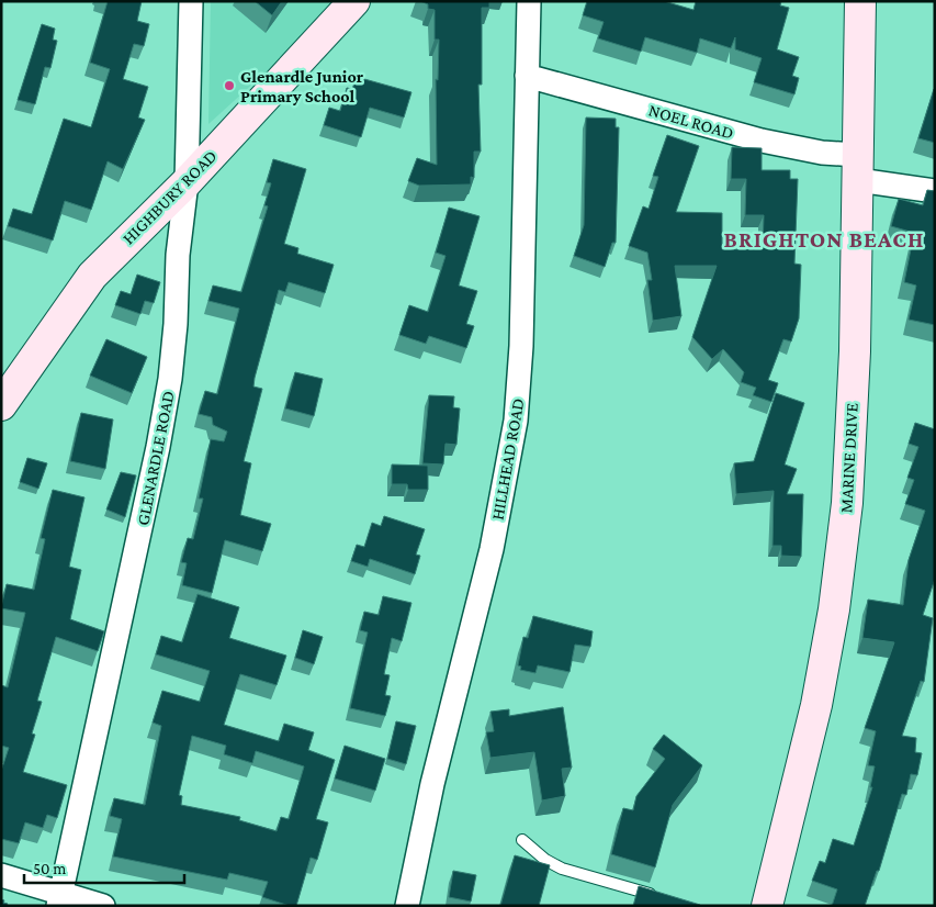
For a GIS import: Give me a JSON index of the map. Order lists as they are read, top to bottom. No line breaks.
{"streets":{"street":["NOEL ROAD","HIGHBURY ROAD","GLENARDLE ROAD","MARINE DRIVE","HILLHEAD ROAD"]},"crossings":[["NOEL ROAD","MARINE DRIVE"],["NOEL ROAD","HILLHEAD ROAD"],["HIGHBURY ROAD","GLENARDLE ROAD"]],"districts":["BRIGHTON BEACH"],"places":["Glenardle Junior Primary School"],"scale_bar":"50 m"}
